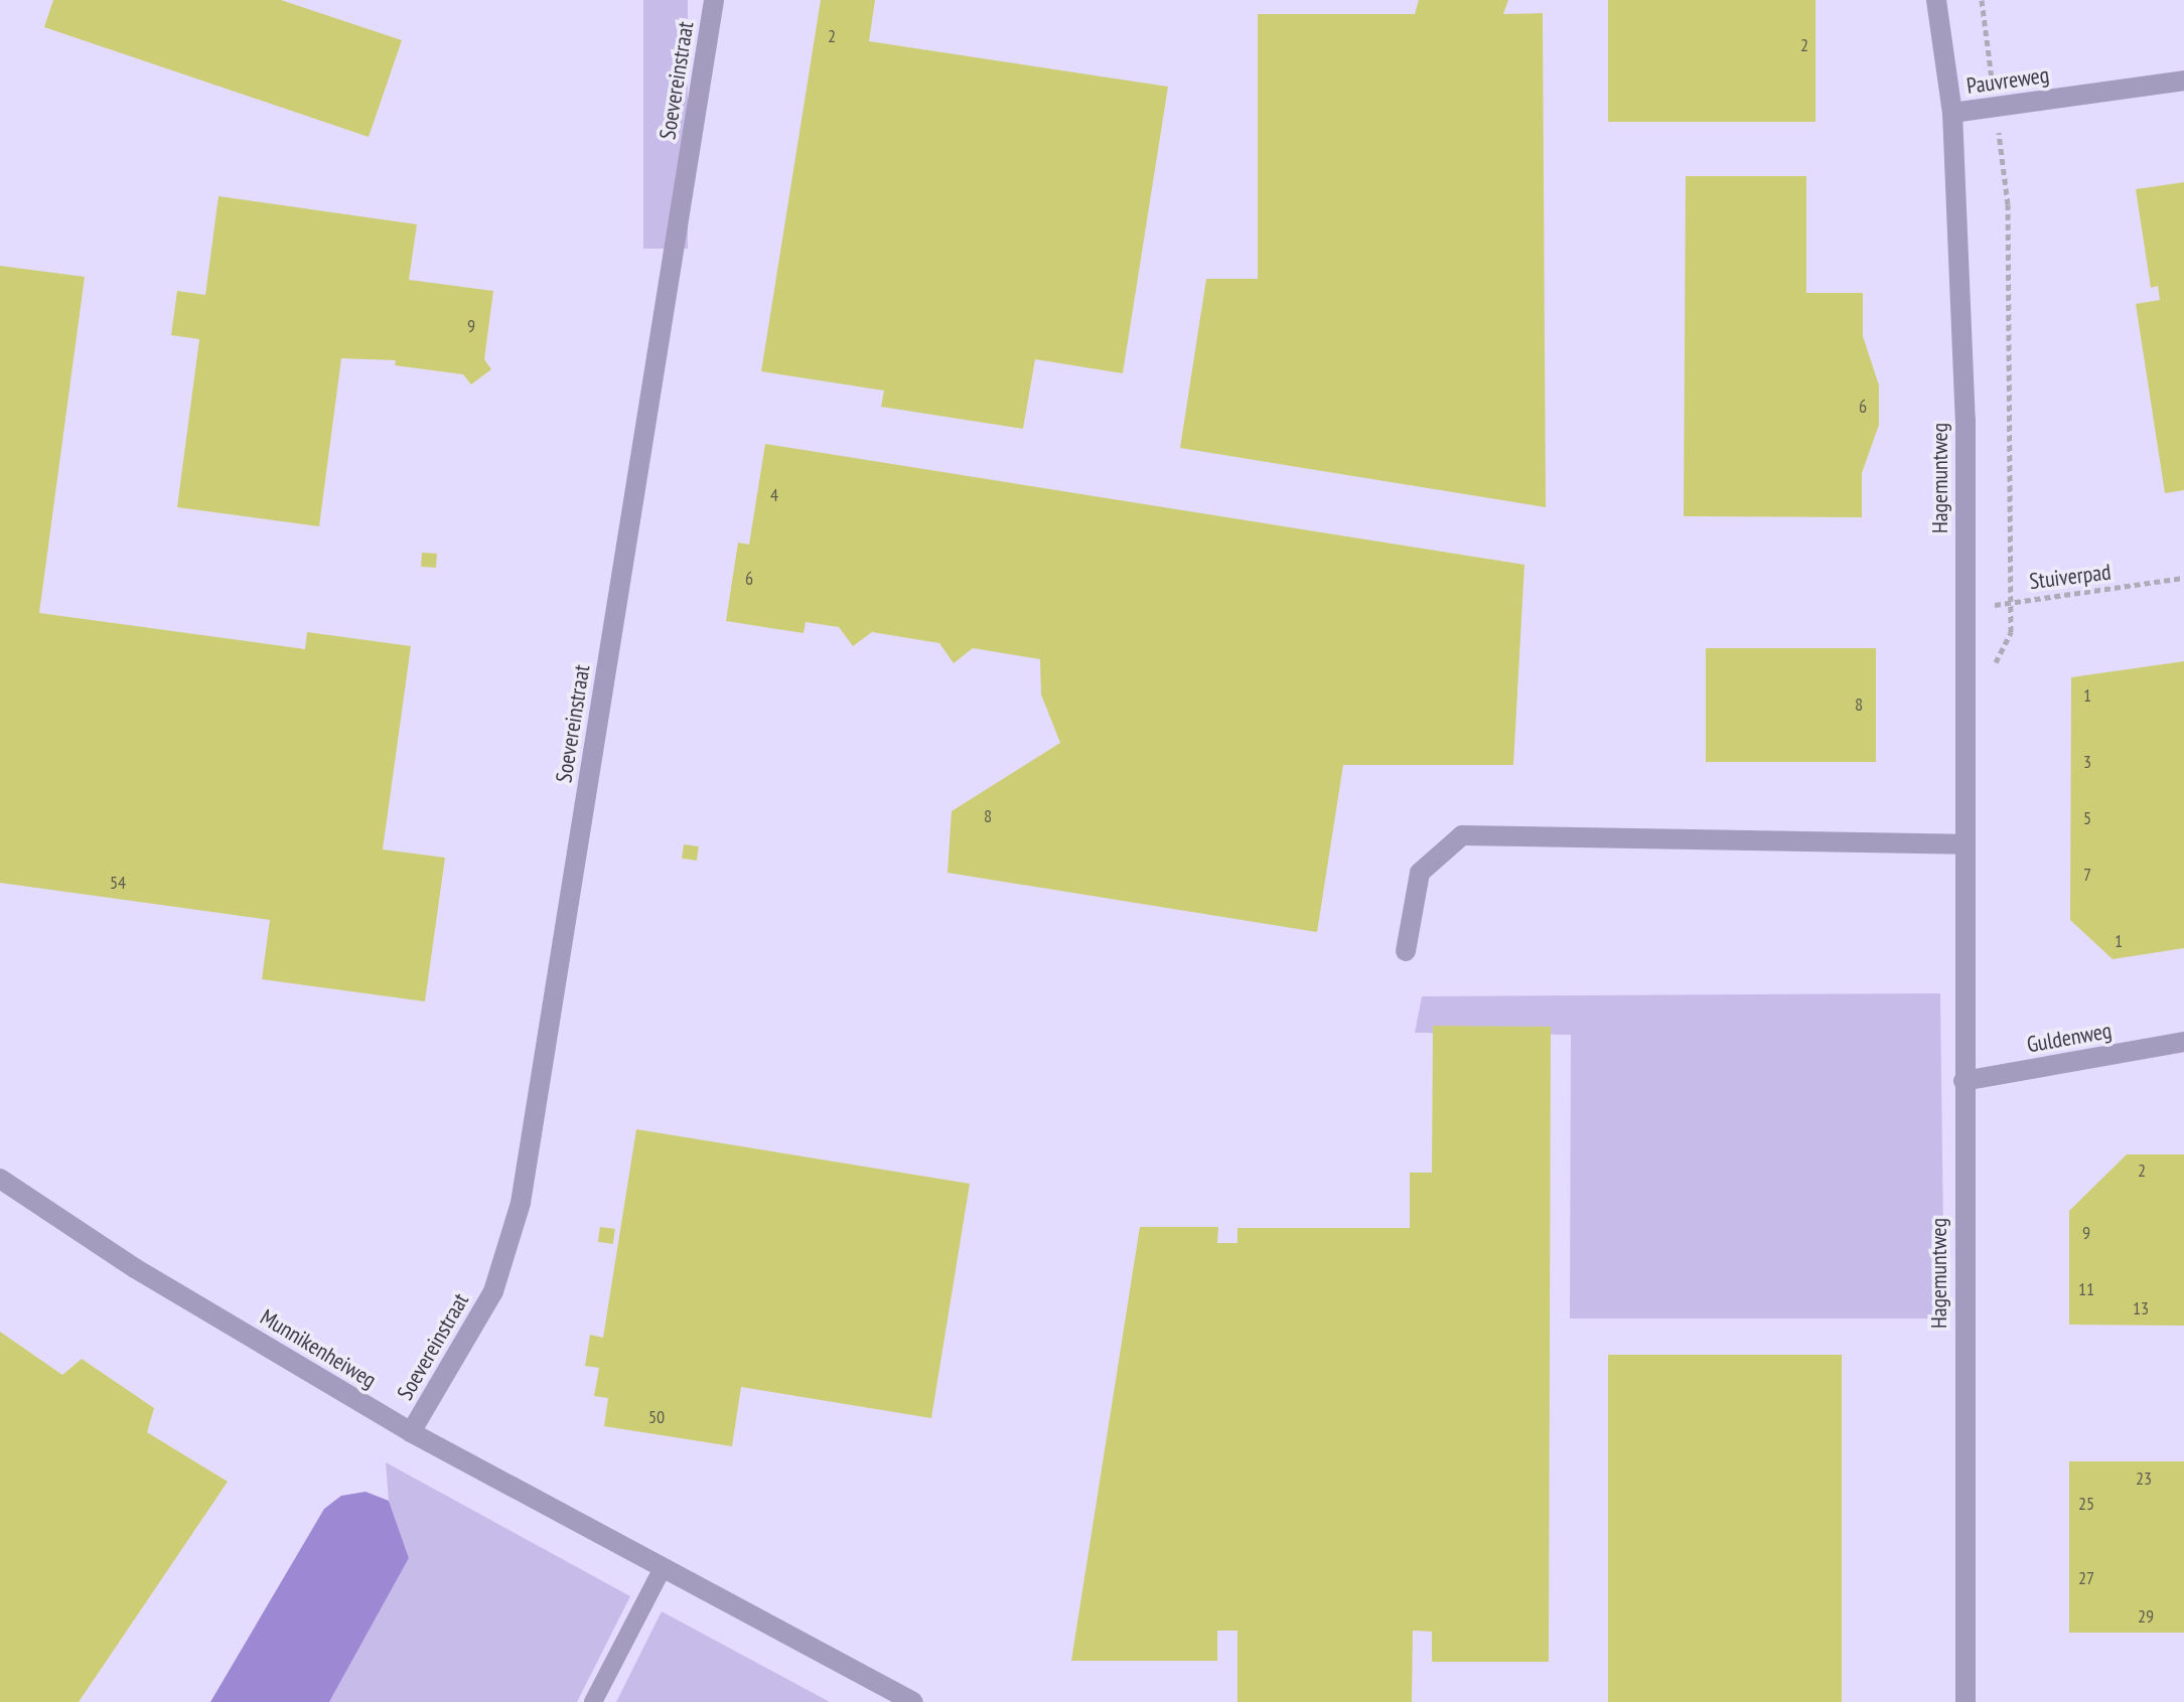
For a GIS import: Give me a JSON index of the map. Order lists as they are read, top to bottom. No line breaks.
{"streets":{"street":["Soevereinstraat","Pauvreweg","Hagemuntweg","Guldenweg","Munnikenheiweg"],"path":["Stuiverpad"]},"crossings":[["Soevereinstraat","Munnikenheiweg"],["Pauvreweg","Hagemuntweg"],["Hagemuntweg","Stuiverpad"],["Hagemuntweg","Guldenweg"]],"house_numbers":["2","2","9","6","4","6","1","8","3","8","5","7","54","1","2","9","11","13","50","23","25","27","29"]}
